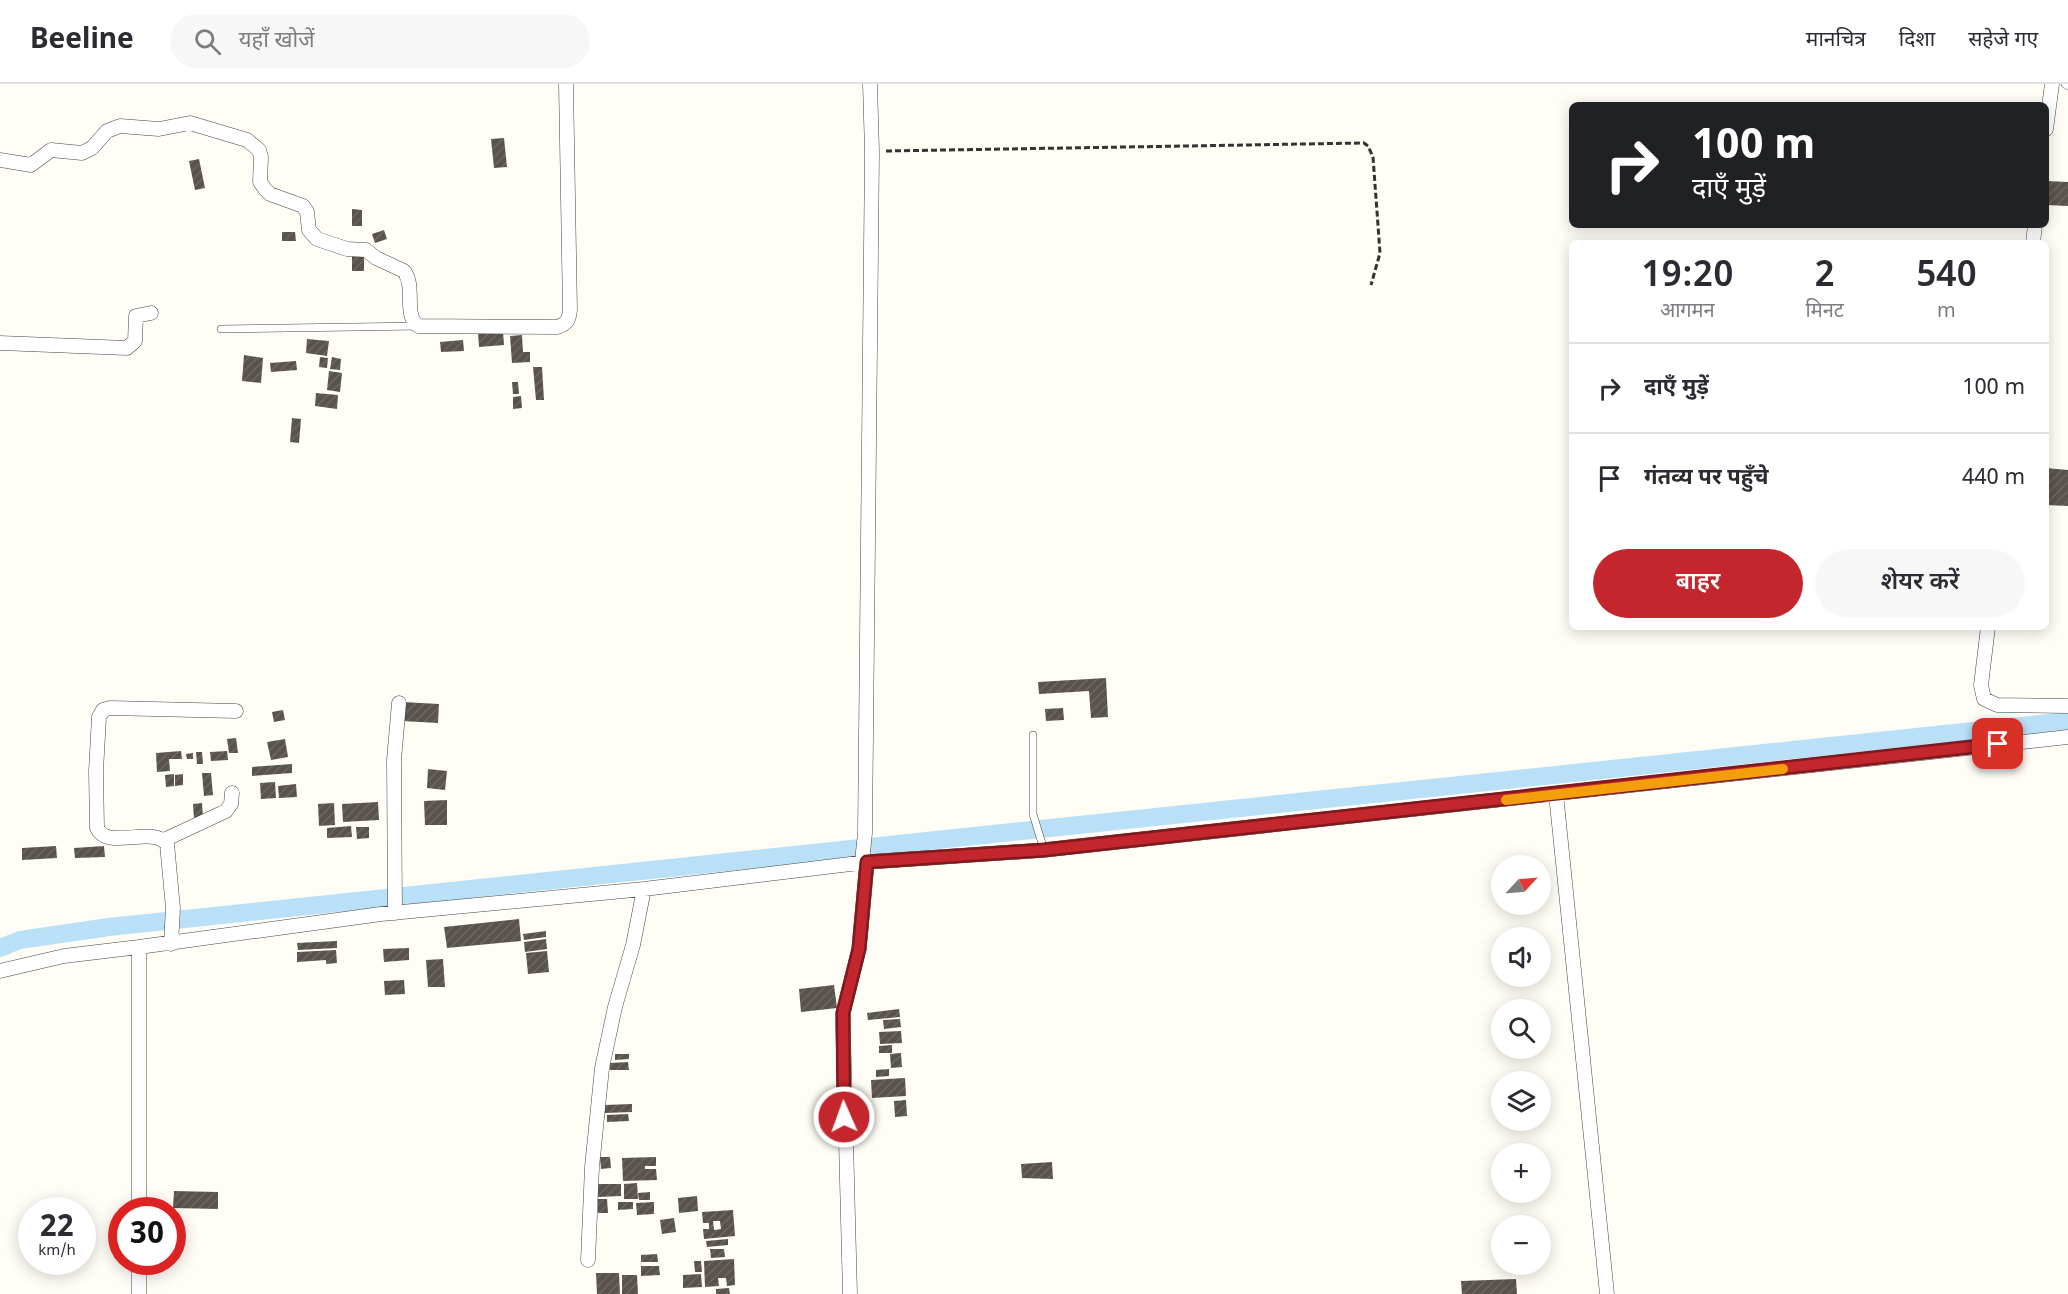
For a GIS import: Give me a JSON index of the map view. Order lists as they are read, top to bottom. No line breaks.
{"north":"top right","page":{"header":"Beeline","search":"यहाँ खोजें","nav":["मानचित्र","दिशा","सहेजे गए"],"turn":["100 m","दाएँ मुड़ें"],"eta":["19:20","आगमन","2","मिनट","540","m"],"list":[{"name":"दाएँ मुड़ें","value":"100 m"},{"name":"गंतव्य पर पहुँचे","value":"440 m"}],"buttons":["बाहर","शेयर करें"],"map_buttons":["+","−"],"speed":"22 km/h","limit":"30"}}
